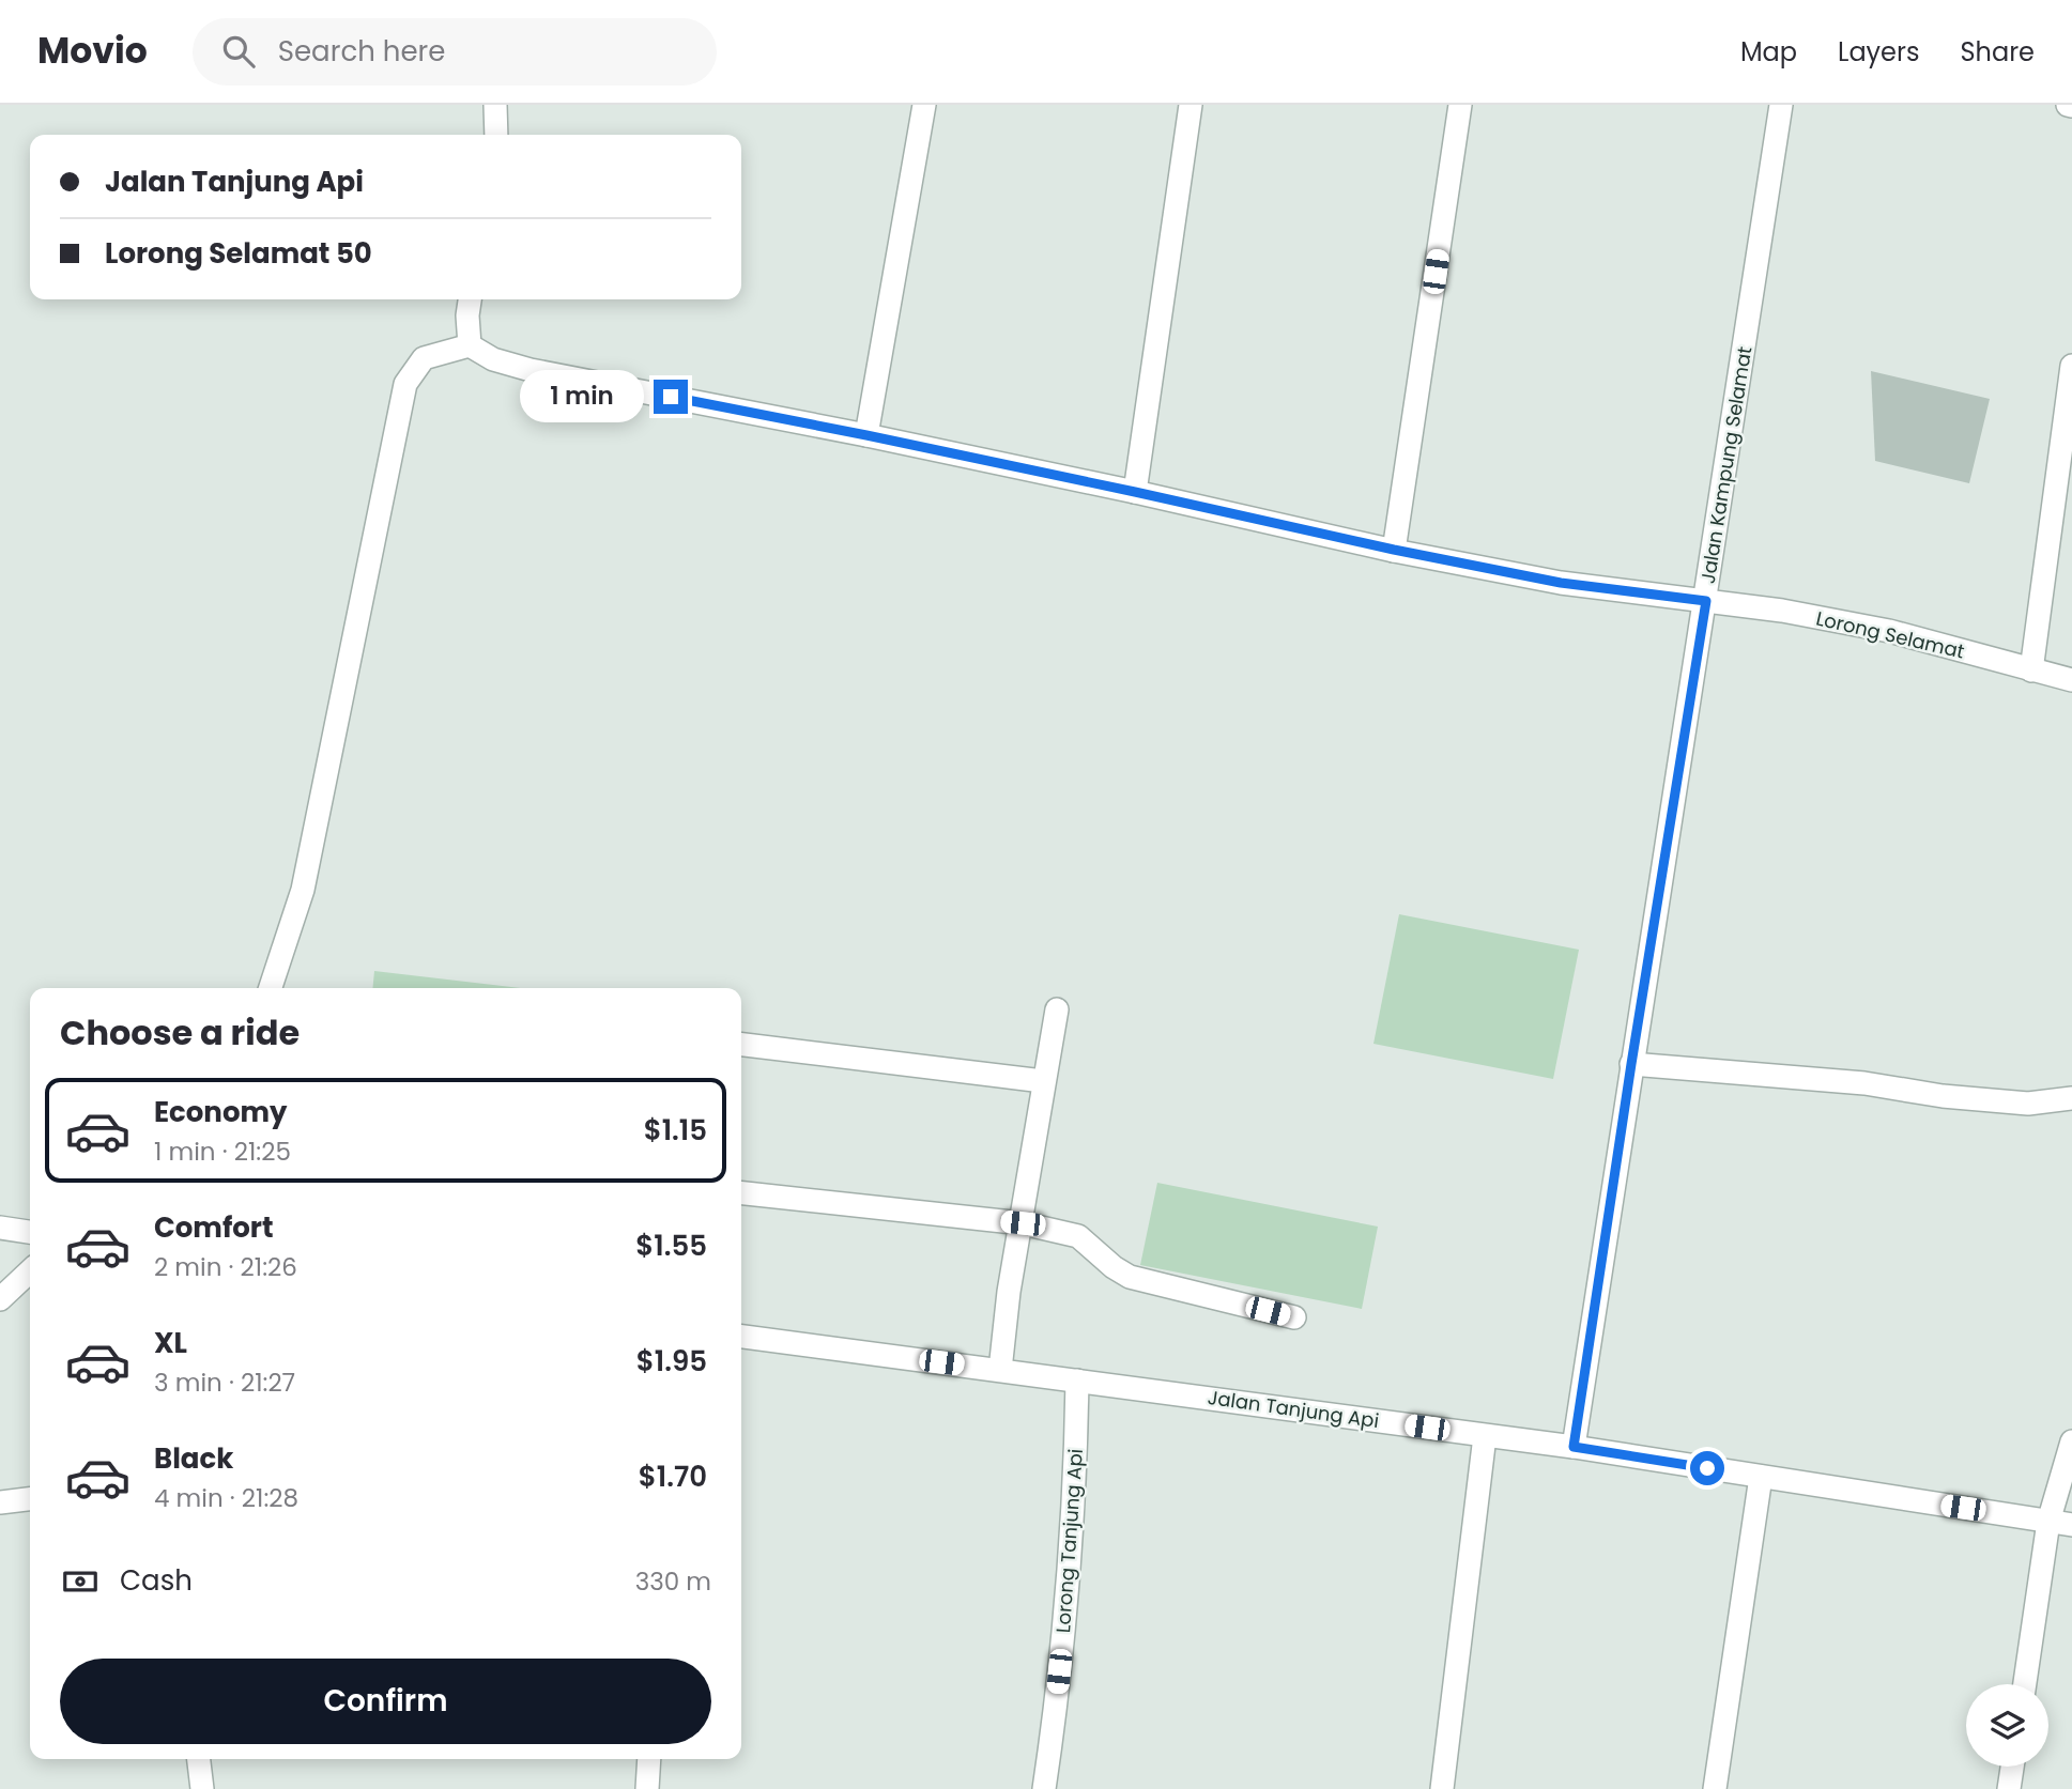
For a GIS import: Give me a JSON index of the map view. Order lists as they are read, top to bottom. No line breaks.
{"streets":{"street":["Jalan Kampung Selamat","Lorong Selamat","Jalan Tanjung Api","Lorong Tanjung Api"]},"crossings":[["Jalan Kampung Selamat","Lorong Selamat"],["Jalan Kampung Selamat","Jalan Tanjung Api"],["Jalan Tanjung Api","Lorong Tanjung Api"]],"page":{"header":"Movio","search":"Search here","nav":["Map","Layers","Share"],"banner":["Jalan Tanjung Api","Lorong Selamat 50"],"bubble":"1 min","heading":"Choose a ride","list":[{"name":"Economy","note":"1 min · 21:25","value":"$1.15"},{"name":"Comfort","note":"2 min · 21:26","value":"$1.55"},{"name":"XL","note":"3 min · 21:27","value":"$1.95"},{"name":"Black","note":"4 min · 21:28","value":"$1.70"}],"pay":["Cash","330 m"],"buttons":"Confirm"}}
